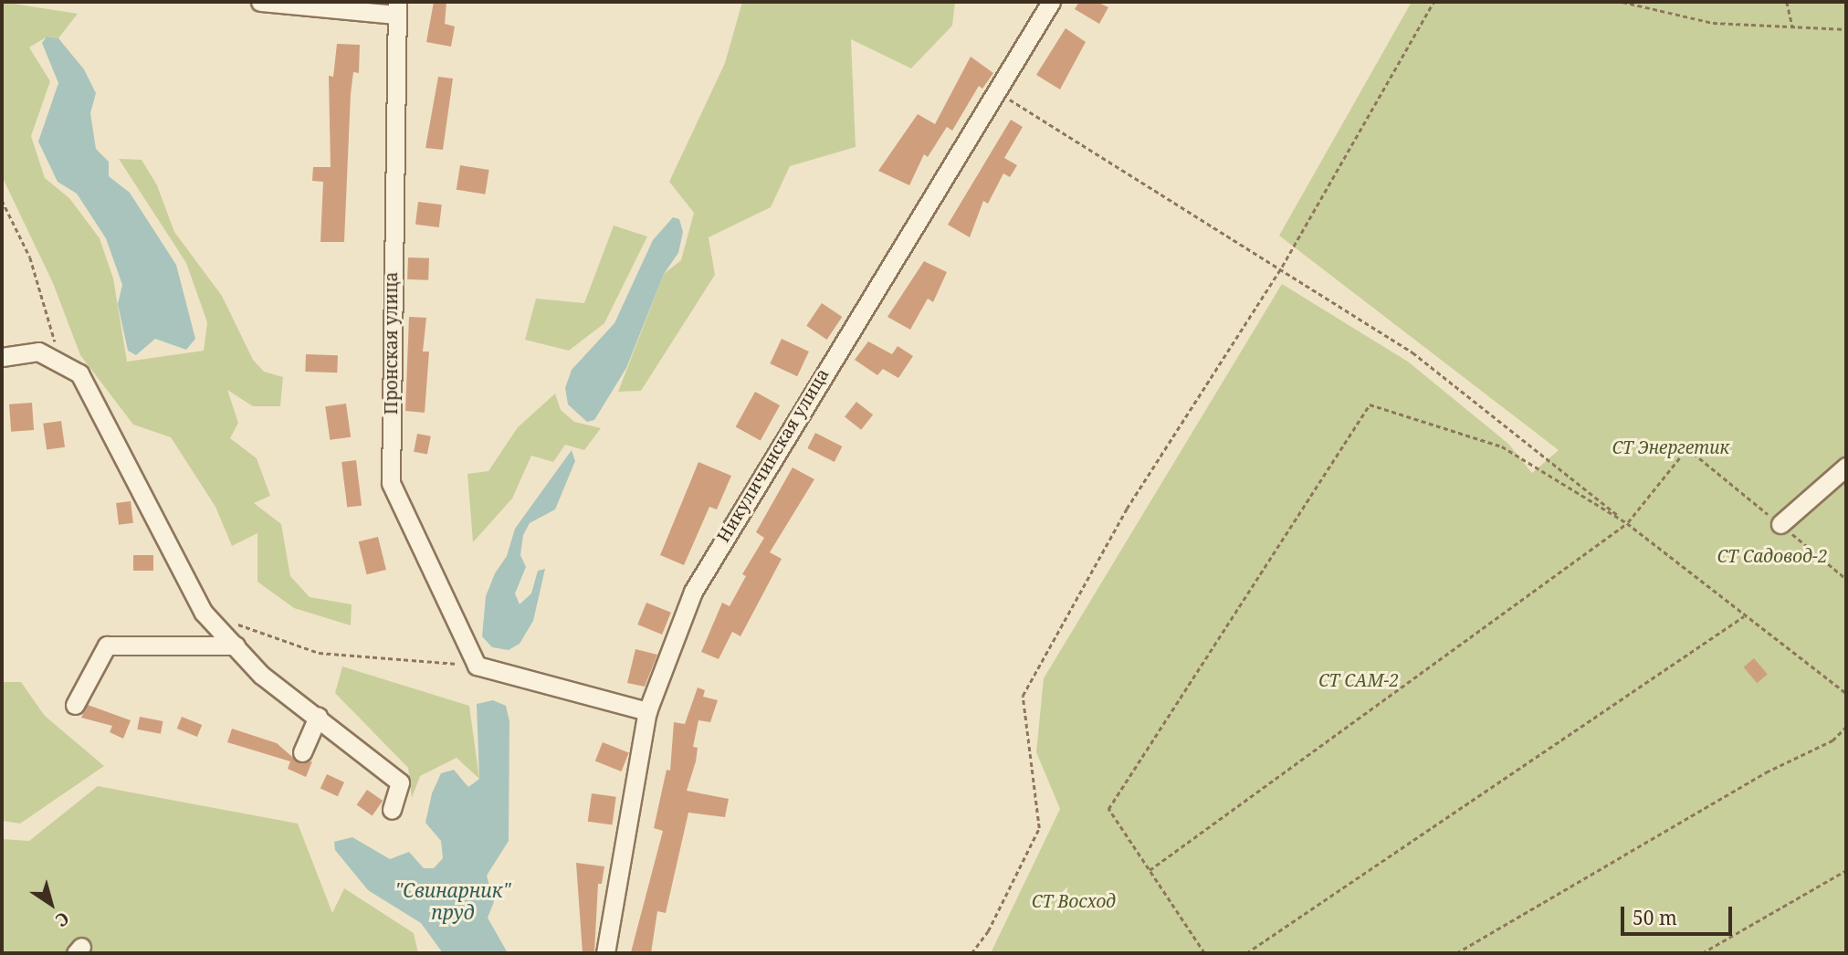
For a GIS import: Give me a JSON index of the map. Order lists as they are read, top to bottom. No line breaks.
{"streets":{"street":["Пронская улица","Никуличинская улица"]},"water":["\"Свинарник\" пруд"],"parks":["СТ Энергетик","СТ Садовод-2","СТ САМ-2","СТ Восход"],"scale_bar":"50 m","north":"bottom right"}
